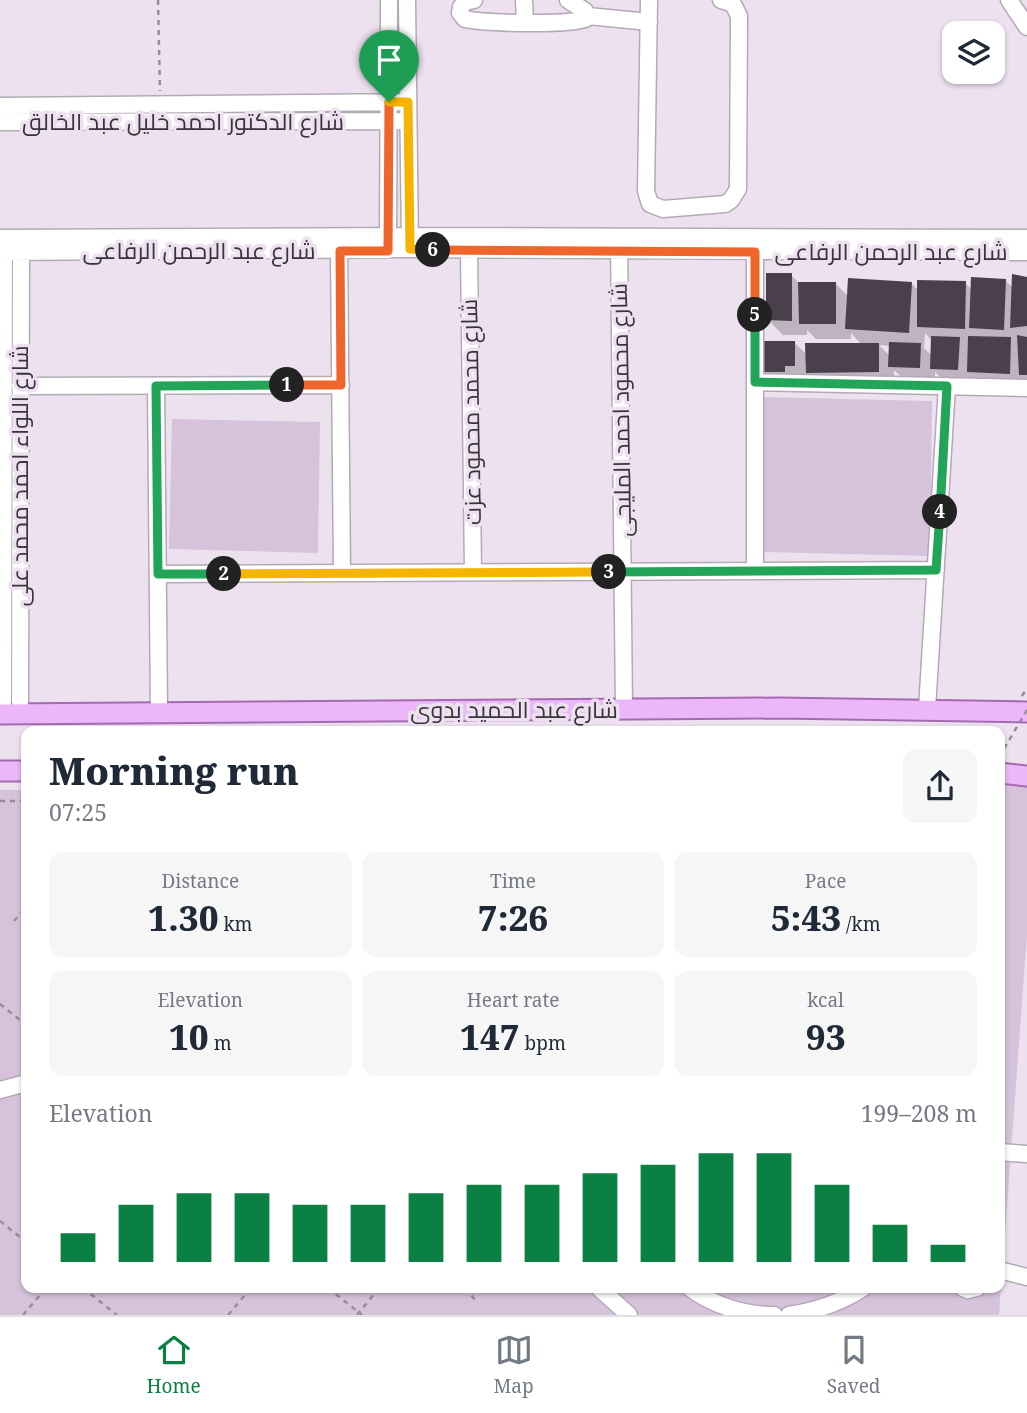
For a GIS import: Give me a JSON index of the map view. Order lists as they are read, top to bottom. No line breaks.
{"streets":{"main road":["شارع عبد الحميد بدوى"],"street":["شارع الدكتور احمد خليل عبد الخالق","شارع عبد الرحمن الرفاعى","شارع محمود احمد المليجى","شارع محمد محمود عزت","شارع اللواء احمد محمد على"]},"crossings":[["شارع عبد الرحمن الرفاعى","شارع محمود احمد المليجى"],["شارع عبد الرحمن الرفاعى","شارع محمد محمود عزت"],["شارع عبد الرحمن الرفاعى","شارع اللواء احمد محمد على"],["شارع محمود احمد المليجى","شارع عبد الحميد بدوى"],["شارع اللواء احمد محمد على","شارع عبد الحميد بدوى"]],"page":{"pins":["6","5","1","4","3","2"],"heading":["Morning run","07:25"],"stats":[["Distance","1.30 km"],["Time","7:26"],["Pace","5:43 /km"],["Elevation","10 m"],["Heart rate","147 bpm"],["kcal","93"]],"chart":["Elevation","199–208 m"],"tabs":["Home","Map","Saved"]}}
